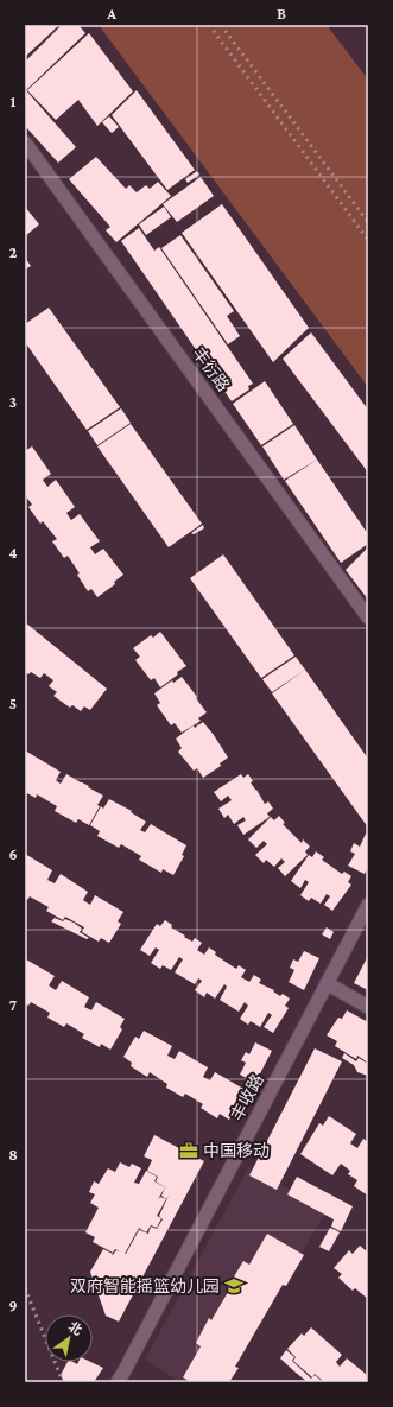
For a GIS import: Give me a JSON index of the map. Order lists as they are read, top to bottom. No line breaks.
{"streets":{"street":["丰衍路","丰收路"]},"places":{"office":["中国移动"],"school or university":["双府智能摇篮幼儿园"]},"north":"top right","grid":{"columns":["A","B"],"rows":["1","2","3","4","5","6","7","8","9"]}}
